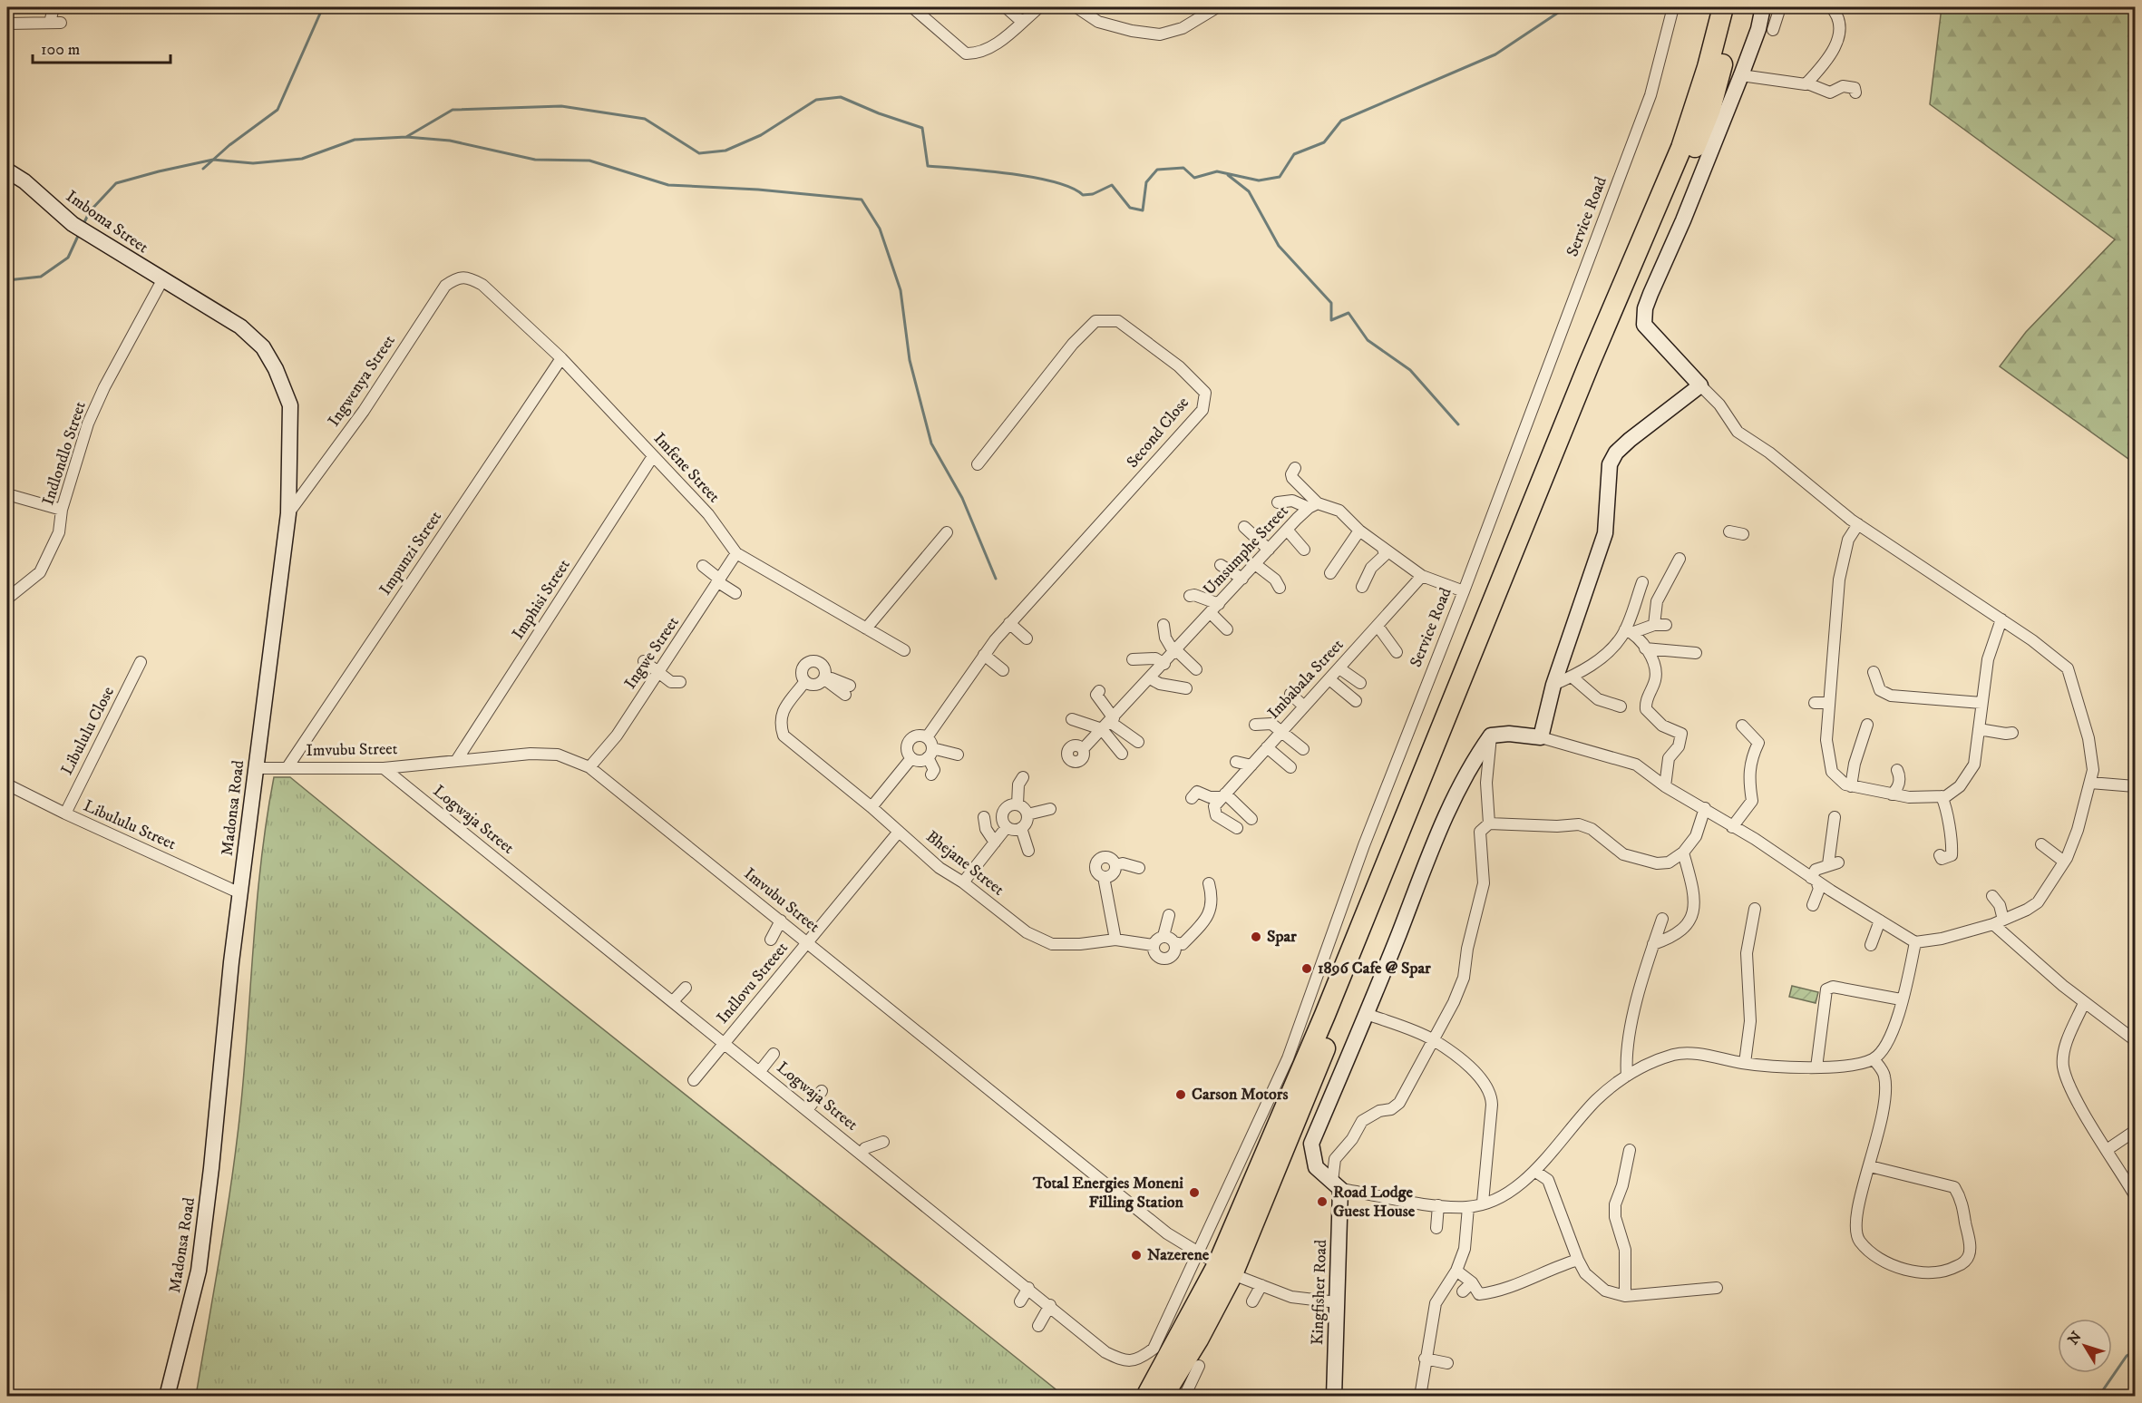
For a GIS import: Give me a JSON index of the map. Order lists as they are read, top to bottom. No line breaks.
{"streets":{"street":["Service Road","Imboma Street","Ingwenya Street","Second Close","Indlondlo Street","Imfene Street","Umsumphe Street","Impunzi Street","Imphisi Street","Ingwe Street","Imbabala Street","Libululu Close","Imvubu Street","Madonsa Road","Logwaja Street","Libululu Street","Bhejane Street","Indlovu Streeet","Kingfisher Road"]},"crossings":[["Service Road","Imvubu Street"],["Service Road","Logwaja Street"],["Imboma Street","Indlondlo Street"],["Imboma Street","Madonsa Road"],["Ingwenya Street","Imfene Street"],["Ingwenya Street","Madonsa Road"],["Indlondlo Street","Madonsa Road"],["Imfene Street","Impunzi Street"],["Imfene Street","Imphisi Street"],["Imfene Street","Ingwe Street"],["Impunzi Street","Imvubu Street"],["Imphisi Street","Imvubu Street"],["Ingwe Street","Imvubu Street"],["Libululu Close","Libululu Street"],["Imvubu Street","Madonsa Road"],["Imvubu Street","Logwaja Street"],["Imvubu Street","Indlovu Streeet"],["Imvubu Street","Kingfisher Road"],["Madonsa Road","Libululu Street"],["Logwaja Street","Indlovu Streeet"],["Bhejane Street","Indlovu Streeet"]],"places":["Spar","1896 Cafe @ Spar","Carson Motors","Total Energies Moneni Filling Station","Road Lodge Guest House","Nazerene"],"scale_bar":"100 m","north":"top left"}
